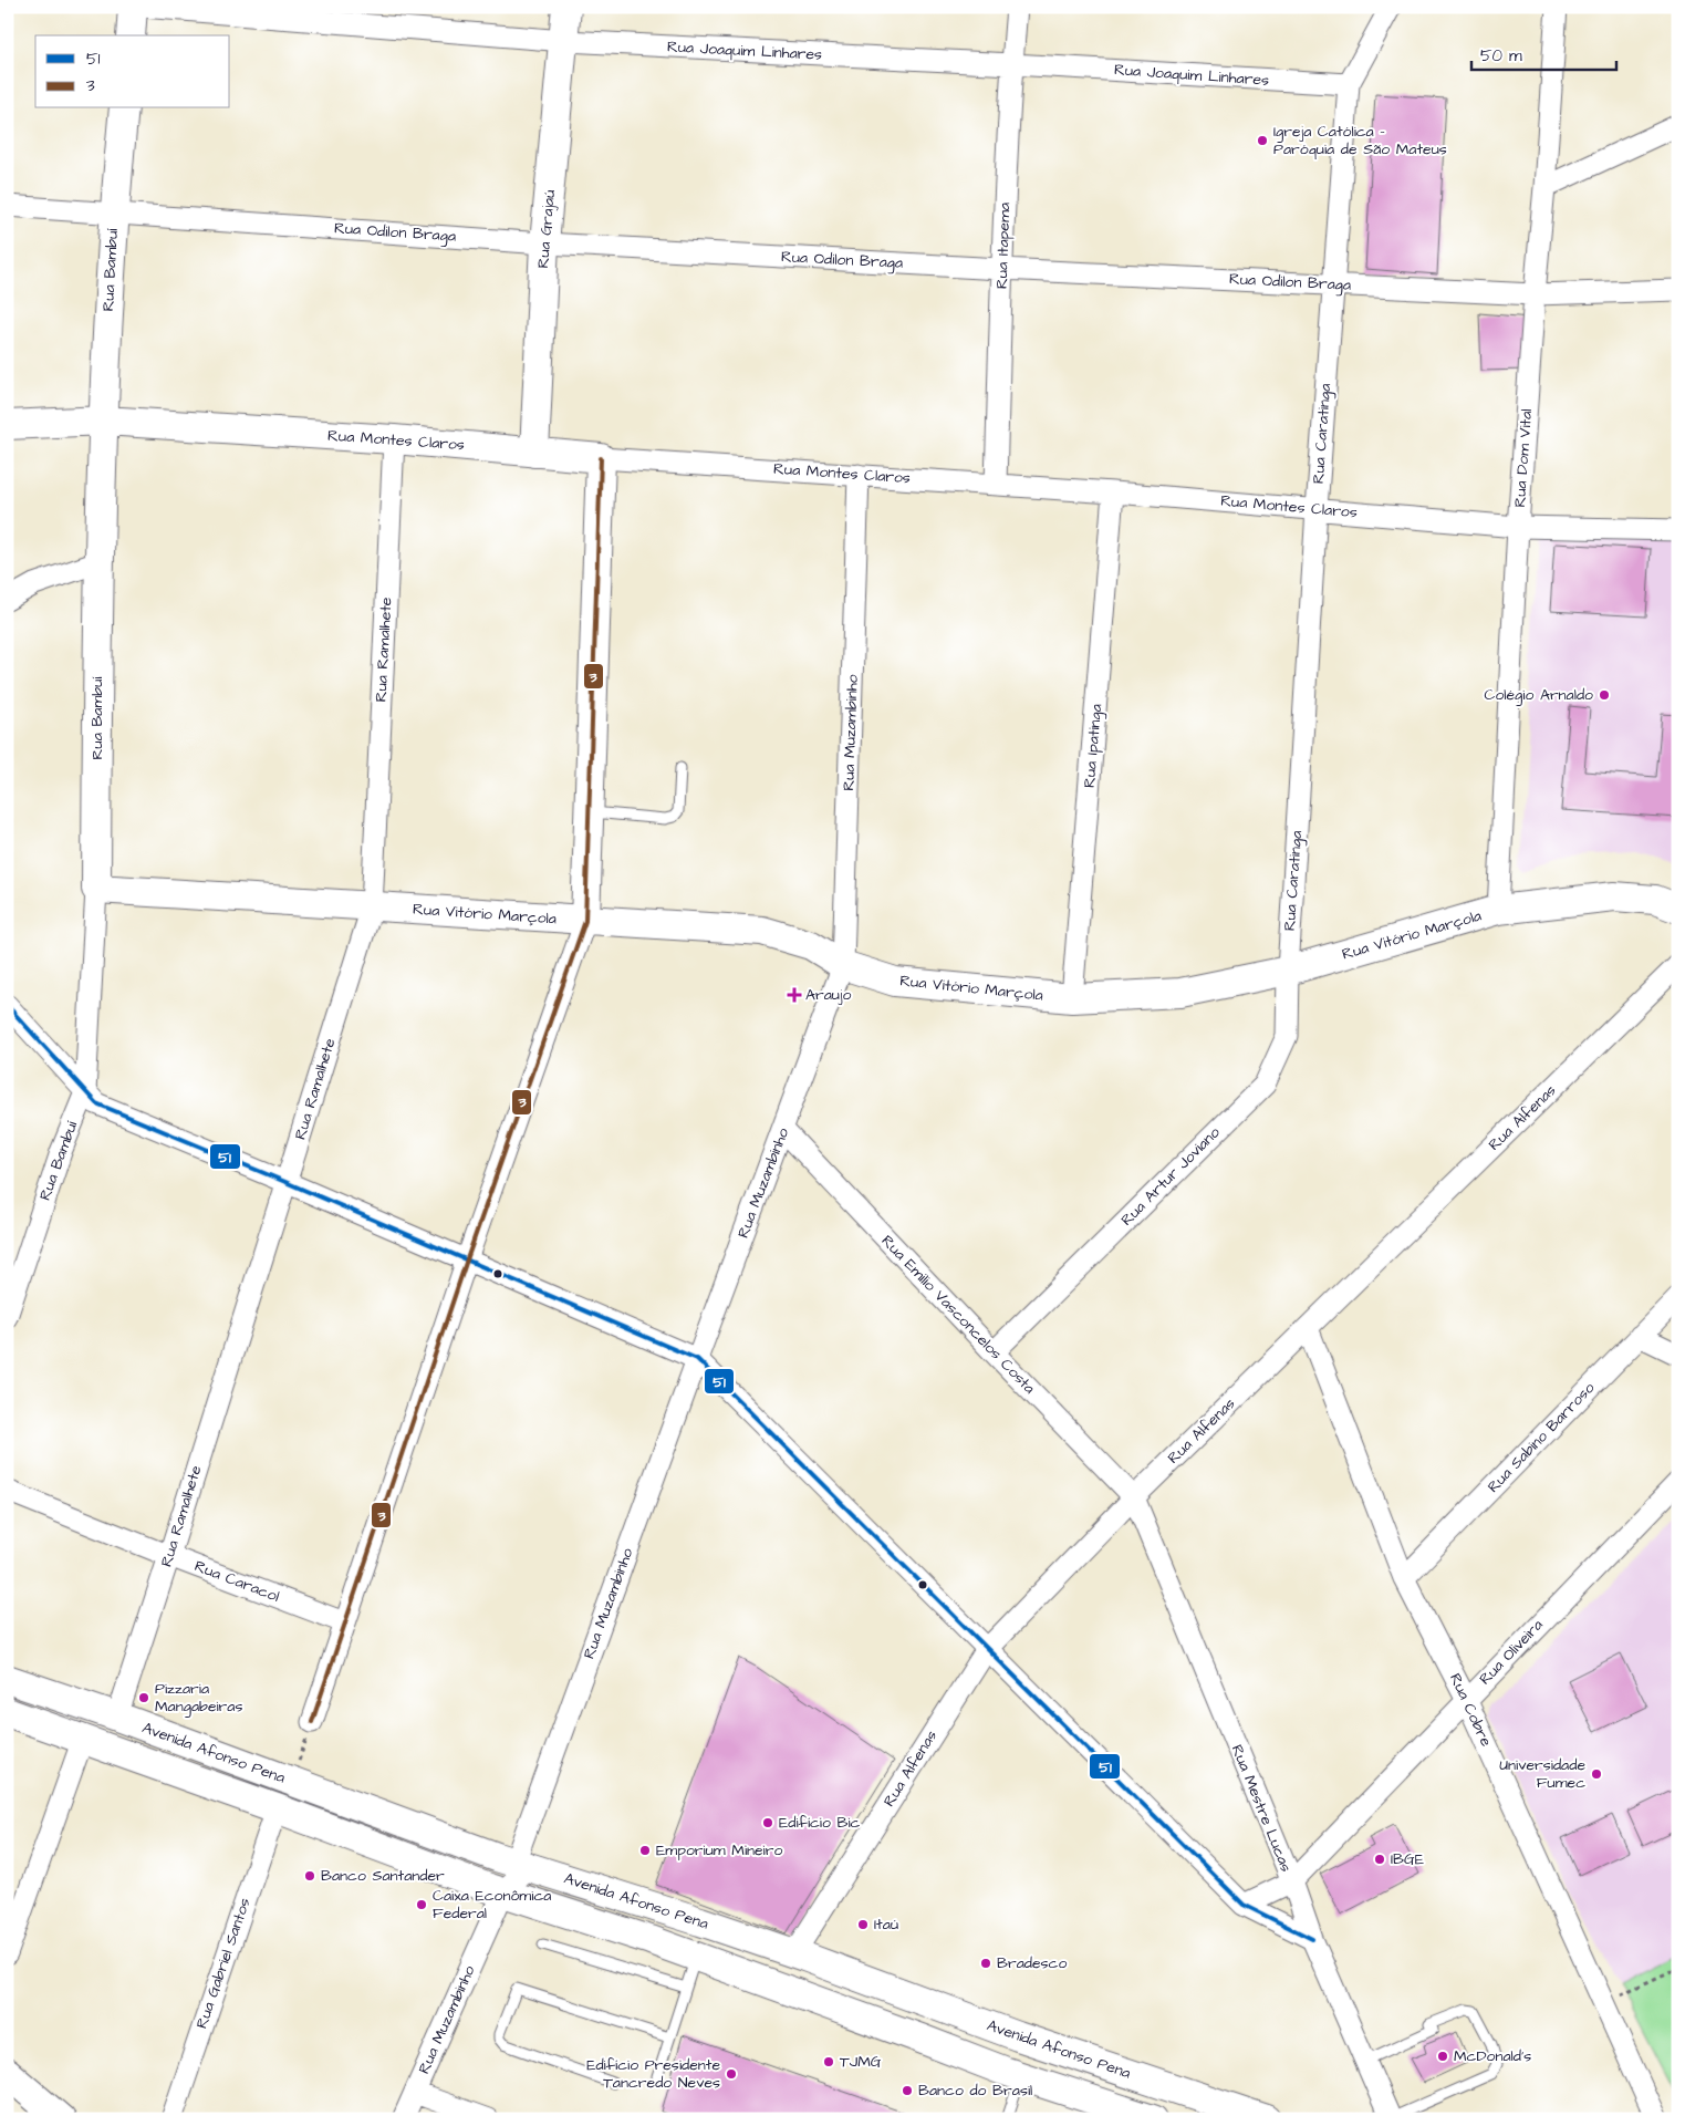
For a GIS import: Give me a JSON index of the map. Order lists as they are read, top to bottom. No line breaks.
{"streets":{"street":["Rua Joaquim Linhares","Rua Grajaú","Rua Odilon Braga","Rua Itapema","Rua Bambuí","Rua Caratinga","Rua Montes Claros","Rua Dom Vital","Rua Ramalhete","Rua Muzambinho","Rua Ipatinga","Rua Vitório Marçola","Rua Alfenas","Rua Artur Joviano","Rua Emilio Vasconcelos Costa","Rua Sabino Barroso","Rua Caracol","Rua Oliveira","Rua Cobre","Avenida Afonso Pena","Rua Mestre Lucas","Rua Gabriel Santos"]},"crossings":[["Rua Joaquim Linhares","Rua Grajaú"],["Rua Joaquim Linhares","Rua Itapema"],["Rua Joaquim Linhares","Rua Caratinga"],["Rua Grajaú","Rua Odilon Braga"],["Rua Grajaú","Rua Montes Claros"],["Rua Odilon Braga","Rua Itapema"],["Rua Odilon Braga","Rua Bambuí"],["Rua Odilon Braga","Rua Caratinga"],["Rua Odilon Braga","Rua Dom Vital"],["Rua Itapema","Rua Montes Claros"],["Rua Bambuí","Rua Montes Claros"],["Rua Bambuí","Rua Vitório Marçola"],["Rua Caratinga","Rua Montes Claros"],["Rua Caratinga","Rua Vitório Marçola"],["Rua Caratinga","Rua Artur Joviano"],["Rua Montes Claros","Rua Dom Vital"],["Rua Montes Claros","Rua Ramalhete"],["Rua Montes Claros","Rua Muzambinho"],["Rua Montes Claros","Rua Ipatinga"],["Rua Dom Vital","Rua Vitório Marçola"],["Rua Ramalhete","Rua Vitório Marçola"],["Rua Ramalhete","Rua Caracol"],["Rua Ramalhete","Avenida Afonso Pena"],["Rua Muzambinho","Rua Vitório Marçola"],["Rua Muzambinho","Rua Emilio Vasconcelos Costa"],["Rua Muzambinho","Avenida Afonso Pena"],["Rua Ipatinga","Rua Vitório Marçola"],["Rua Vitório Marçola","Rua Artur Joviano"],["Rua Alfenas","Rua Emilio Vasconcelos Costa"],["Rua Alfenas","Rua Cobre"],["Rua Alfenas","Avenida Afonso Pena"],["Rua Alfenas","Rua Mestre Lucas"],["Rua Artur Joviano","Rua Emilio Vasconcelos Costa"],["Rua Emilio Vasconcelos Costa","Rua Mestre Lucas"],["Rua Sabino Barroso","Rua Cobre"],["Rua Oliveira","Rua Cobre"],["Rua Oliveira","Rua Mestre Lucas"],["Avenida Afonso Pena","Rua Gabriel Santos"]],"places":{"other":["Igreja Católica - Paróquia de São Mateus","Colégio Arnaldo","Pizzaria Mangabeiras","Universidade Fumec","Edifício Bic","Emporium Mineiro","IBGE","Banco Santander","Caixa Econômica Federal","Itaú","Bradesco","McDonald's","TJMG","Edifício Presidente Tancredo Neves","Banco do Brasil"],"health":["Araujo"]},"lines":["transit line 3","transit line 51"],"legend":["51","3"],"scale_bar":"50 m"}
